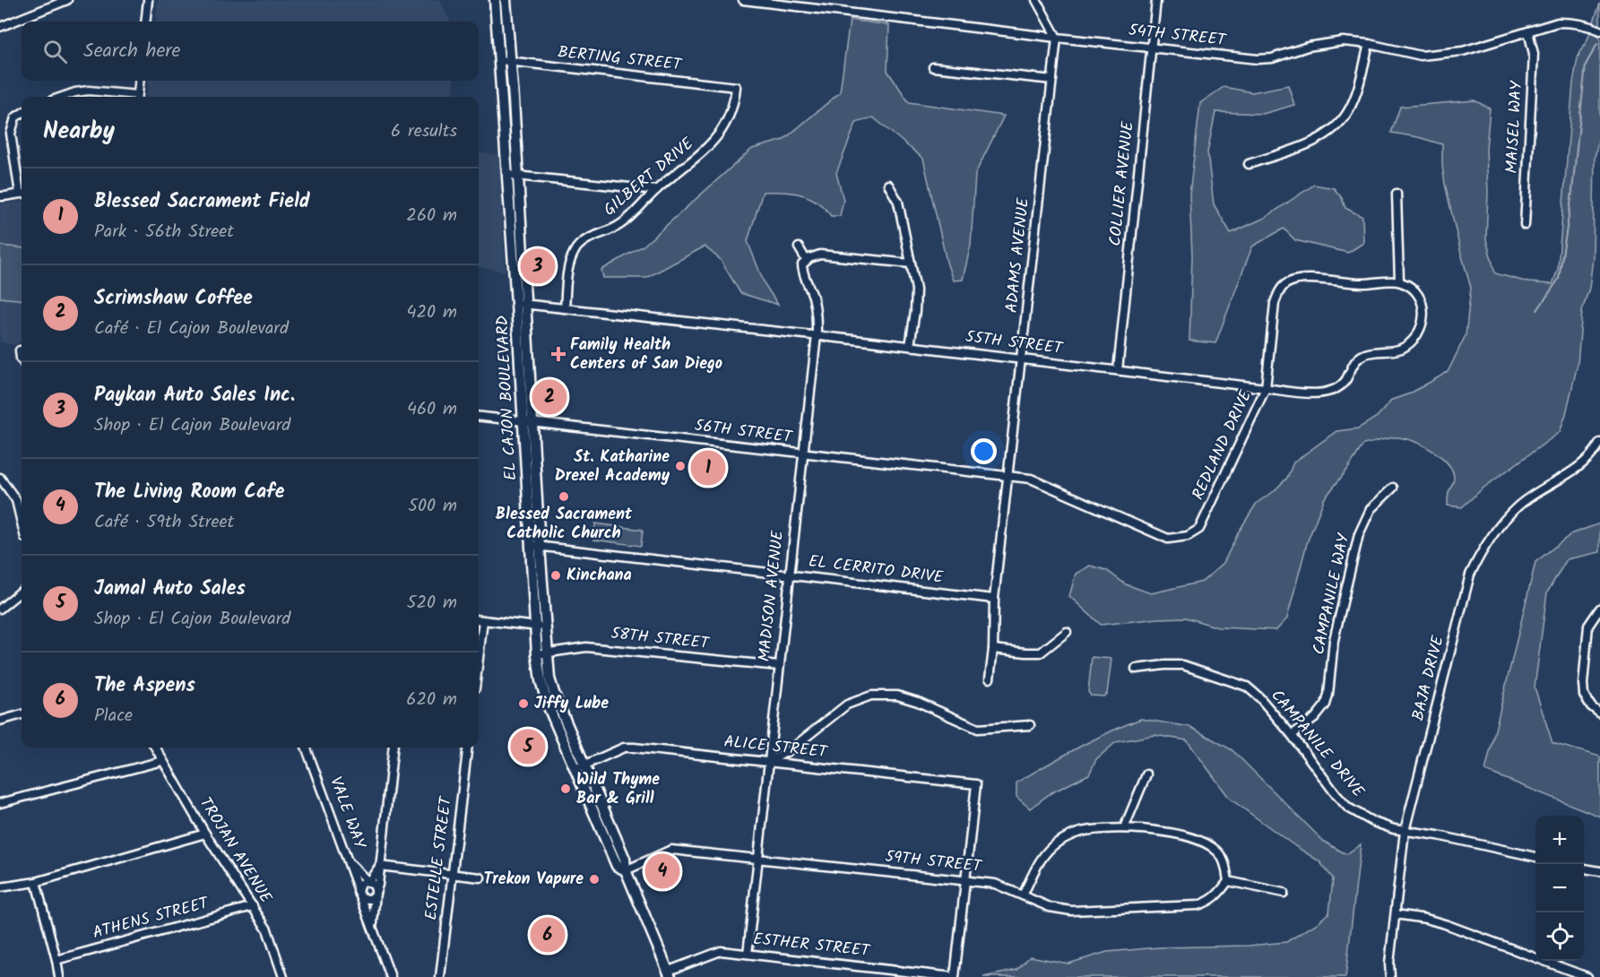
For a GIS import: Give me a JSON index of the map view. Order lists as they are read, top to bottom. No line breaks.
{"streets":{"main road":["EL CAJON BOULEVARD"],"street":["54TH STREET","BERTING STREET","MAISEL WAY","GILBERT DRIVE","COLLIER AVENUE","ADAMS AVENUE","55TH STREET","56TH STREET","REDLAND DRIVE","EL CERRITO DRIVE","CAMPANILE WAY","MADISON AVENUE","58TH STREET","BAJA DRIVE","CAMPANILE DRIVE","ALICE STREET","VALE WAY","TROJAN AVENUE","ESTELLE STREET","59TH STREET","ATHENS STREET","ESTHER STREET"]},"crossings":[["54TH STREET","MAISEL WAY"],["54TH STREET","COLLIER AVENUE"],["54TH STREET","ADAMS AVENUE"],["BERTING STREET","GILBERT DRIVE"],["BERTING STREET","EL CAJON BOULEVARD"],["GILBERT DRIVE","55TH STREET"],["COLLIER AVENUE","55TH STREET"],["ADAMS AVENUE","55TH STREET"],["ADAMS AVENUE","56TH STREET"],["ADAMS AVENUE","REDLAND DRIVE"],["ADAMS AVENUE","EL CERRITO DRIVE"],["55TH STREET","EL CAJON BOULEVARD"],["55TH STREET","REDLAND DRIVE"],["55TH STREET","MADISON AVENUE"],["EL CAJON BOULEVARD","56TH STREET"],["EL CAJON BOULEVARD","EL CERRITO DRIVE"],["EL CAJON BOULEVARD","58TH STREET"],["EL CAJON BOULEVARD","ALICE STREET"],["EL CAJON BOULEVARD","59TH STREET"],["EL CAJON BOULEVARD","ESTHER STREET"],["56TH STREET","REDLAND DRIVE"],["56TH STREET","MADISON AVENUE"],["EL CERRITO DRIVE","MADISON AVENUE"],["CAMPANILE WAY","CAMPANILE DRIVE"],["MADISON AVENUE","58TH STREET"],["MADISON AVENUE","ALICE STREET"],["MADISON AVENUE","59TH STREET"],["MADISON AVENUE","ESTHER STREET"],["BAJA DRIVE","CAMPANILE DRIVE"],["ALICE STREET","59TH STREET"],["TROJAN AVENUE","ATHENS STREET"]],"places":{"health":["Family Health Centers of San Diego"],"other":["St. Katharine Drexel Academy","Blessed Sacrament Catholic Church","Kinchana","Jiffy Lube","Wild Thyme Bar & Grill","Trekon Vapure"]},"page":{"search":"Search here","heading":["Nearby","6 results"],"list":[{"mark":"1","name":"Blessed Sacrament Field","note":"Park · 56th Street","value":"260 m"},{"mark":"2","name":"Scrimshaw Coffee","note":"Café · El Cajon Boulevard","value":"420 m"},{"mark":"3","name":"Paykan Auto Sales Inc.","note":"Shop · El Cajon Boulevard","value":"460 m"},{"mark":"4","name":"The Living Room Cafe","note":"Café · 59th Street","value":"500 m"},{"mark":"5","name":"Jamal Auto Sales","note":"Shop · El Cajon Boulevard","value":"520 m"},{"mark":"6","name":"The Aspens","note":"Place","value":"620 m"}],"pins":["3","2","1","5","4","6"],"map_buttons":["+","−"]}}
